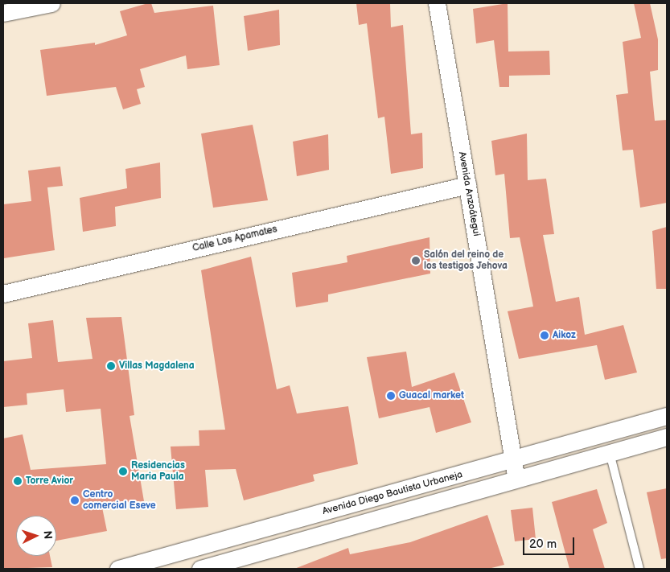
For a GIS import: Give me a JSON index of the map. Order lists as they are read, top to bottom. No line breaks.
{"streets":{"street":["Avenida Anzoátegui","Calle Los Apamates","Avenida Diego Bautista Urbaneja"]},"crossings":[["Avenida Anzoátegui","Calle Los Apamates"],["Avenida Anzoátegui","Avenida Diego Bautista Urbaneja"]],"places":["Salón del reino de los testigos Jehova","Aikoz","Villas Magdalena","Guacal market","Residencias Maria Paula","Torre Avior","Centro comercial Eseve"],"scale_bar":"20 m","north":"right"}
